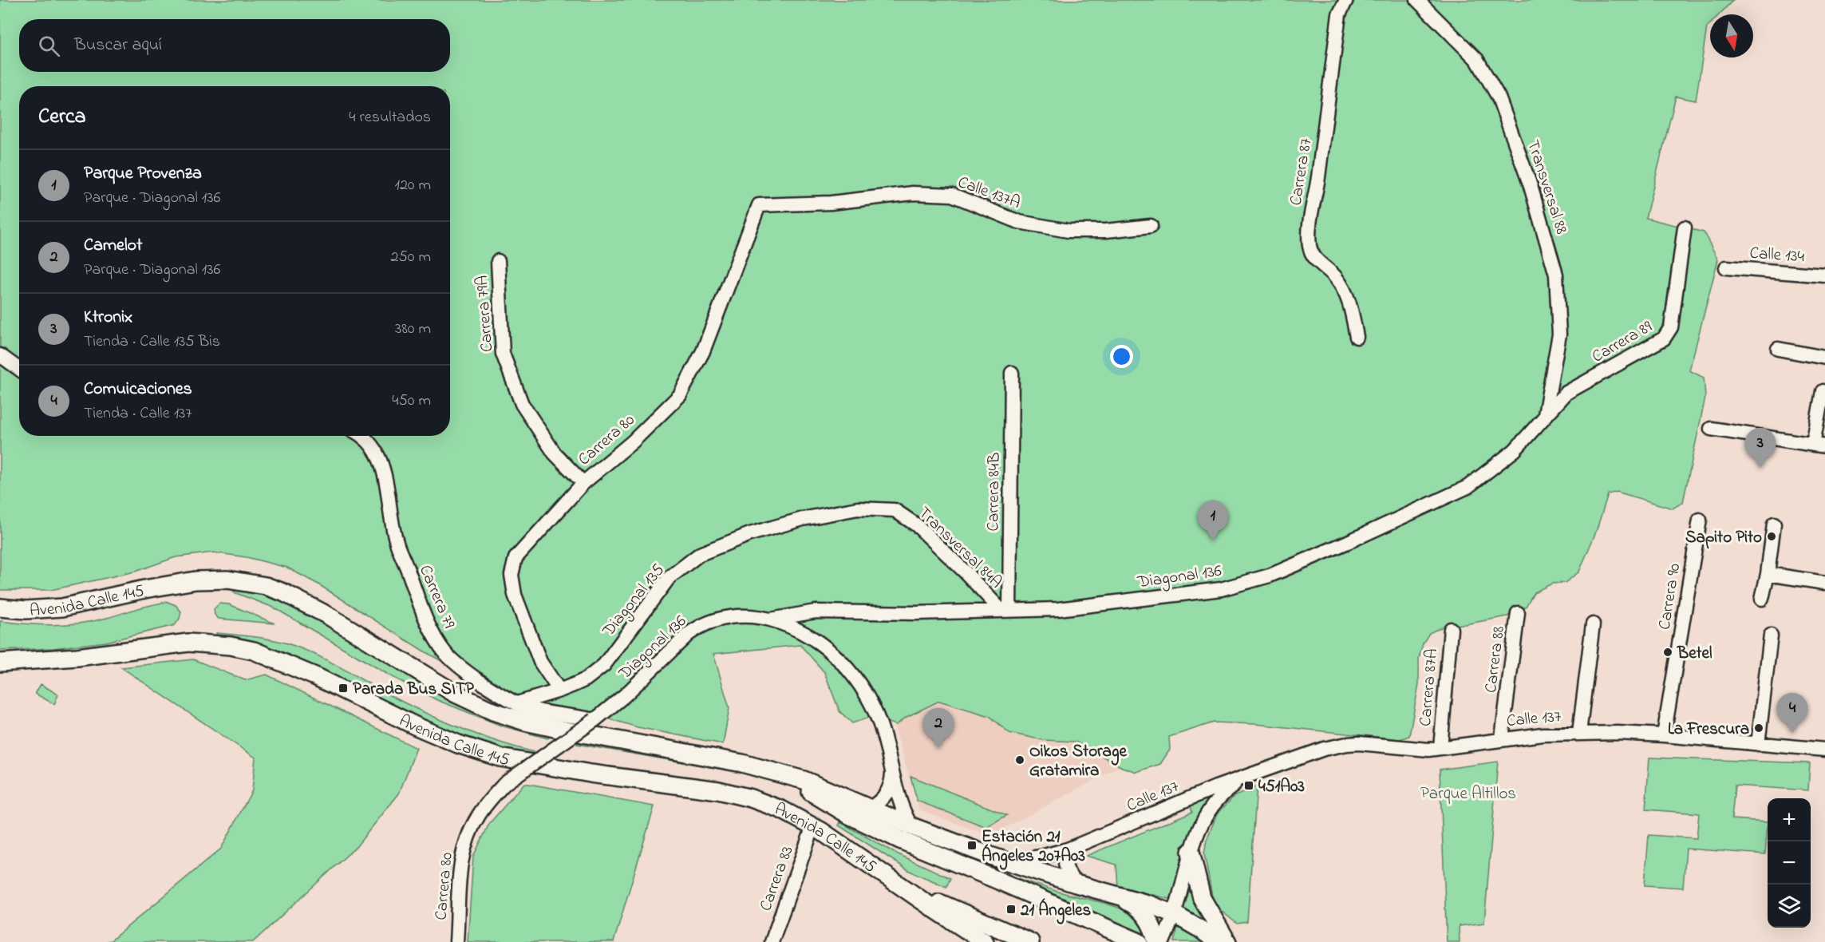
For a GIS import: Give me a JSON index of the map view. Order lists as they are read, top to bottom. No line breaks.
{"streets":{"main road":["Avenida Calle 145"],"street":["Carrera 87","Transversal 88","Calle 137A","Calle 134","Carrera 79A","Carrera 89","Carrera 80","Carrera 84B","Transversal 84A","Diagonal 136","Carrera 79","Carrera 90","Diagonal 135","Carrera 88","Carrera 87A","Calle 137","Carrera 83"]},"crossings":[["Transversal 88","Carrera 89"],["Transversal 88","Diagonal 136"],["Calle 137A","Carrera 80"],["Carrera 79A","Carrera 80"],["Carrera 89","Diagonal 136"],["Carrera 80","Diagonal 136"],["Carrera 80","Carrera 79"],["Carrera 80","Diagonal 135"],["Carrera 84B","Transversal 84A"],["Carrera 84B","Diagonal 136"],["Transversal 84A","Diagonal 136"],["Transversal 84A","Diagonal 135"],["Diagonal 136","Carrera 79"],["Diagonal 136","Avenida Calle 145"],["Carrera 79","Diagonal 135"],["Carrera 90","Calle 137"],["Avenida Calle 145","Calle 137"],["Avenida Calle 145","Carrera 83"],["Carrera 88","Calle 137"],["Carrera 87A","Calle 137"]],"parks":["Parque Altillos"],"places":{"other":["Sapito Pito","Betel","La Frescura","Oikos Storage Gratamira"],"transit":["Parada Bus SITP","451A03","Estación 21 Ángeles 207A03","21 Ángeles"]},"north":"bottom","page":{"search":"Buscar aquí","heading":["Cerca","4 resultados"],"list":[{"mark":"1","name":"Parque Provenza","note":"Parque · Diagonal 136","value":"120 m"},{"mark":"2","name":"Camelot","note":"Parque · Diagonal 136","value":"250 m"},{"mark":"3","name":"Ktronix","note":"Tienda · Calle 135 Bis","value":"380 m"},{"mark":"4","name":"Comuicaciones","note":"Tienda · Calle 137","value":"450 m"}],"pins":["3","1","4","2"],"map_buttons":["+","−"]}}
